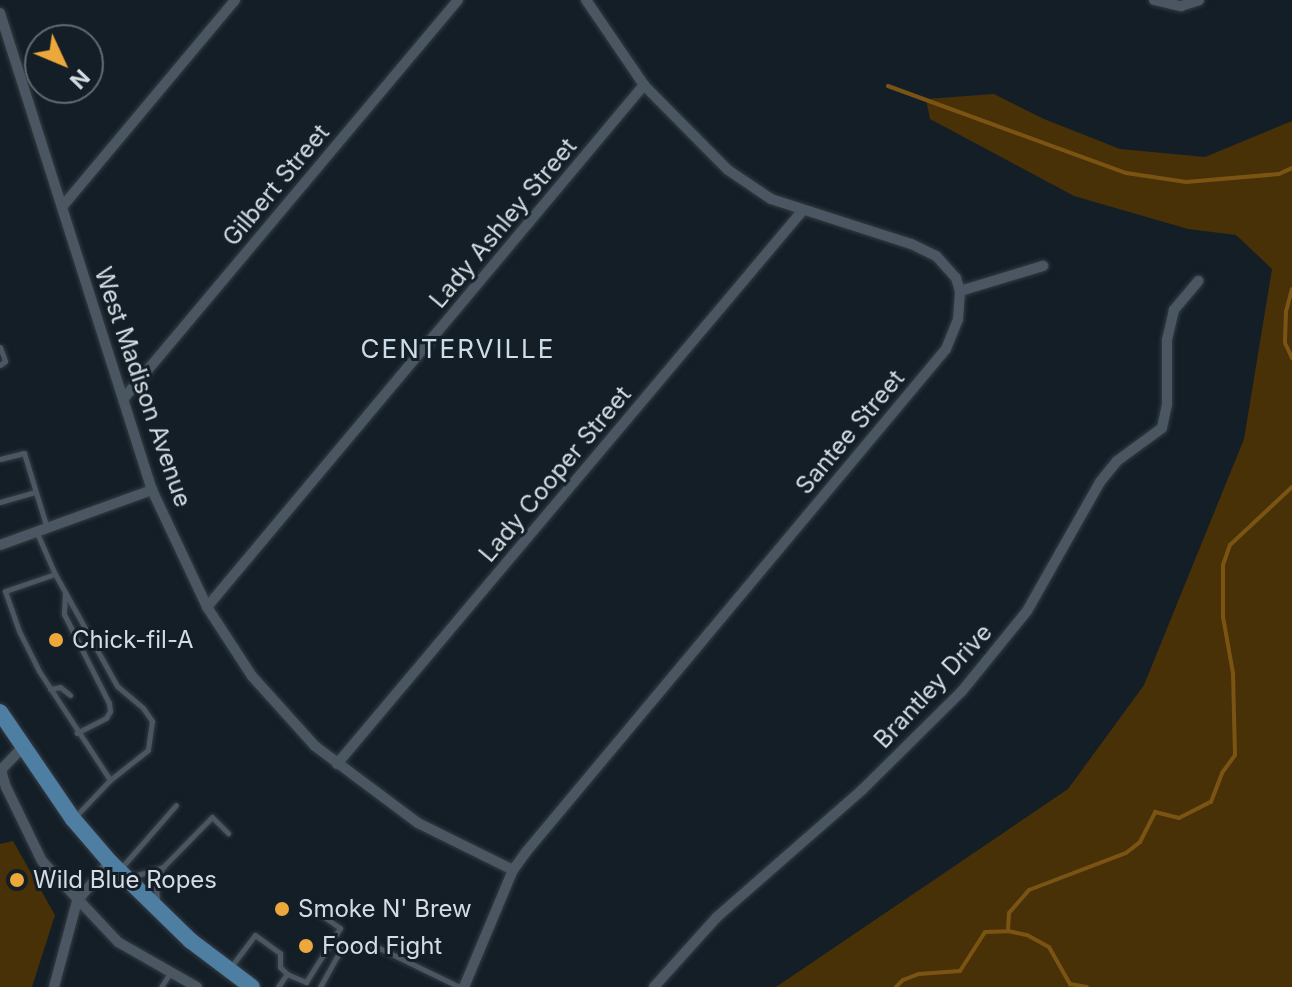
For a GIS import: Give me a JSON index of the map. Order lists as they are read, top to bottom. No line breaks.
{"streets":{"street":["Gilbert Street","Lady Ashley Street","West Madison Avenue","Santee Street","Lady Cooper Street","Brantley Drive"]},"crossings":[["Gilbert Street","West Madison Avenue"],["Lady Ashley Street","West Madison Avenue"],["West Madison Avenue","Santee Street"],["West Madison Avenue","Lady Cooper Street"]],"districts":["CENTERVILLE"],"places":["Chick-fil-A","Wild Blue Ropes","Smoke N' Brew","Food Fight"],"north":"bottom right"}
